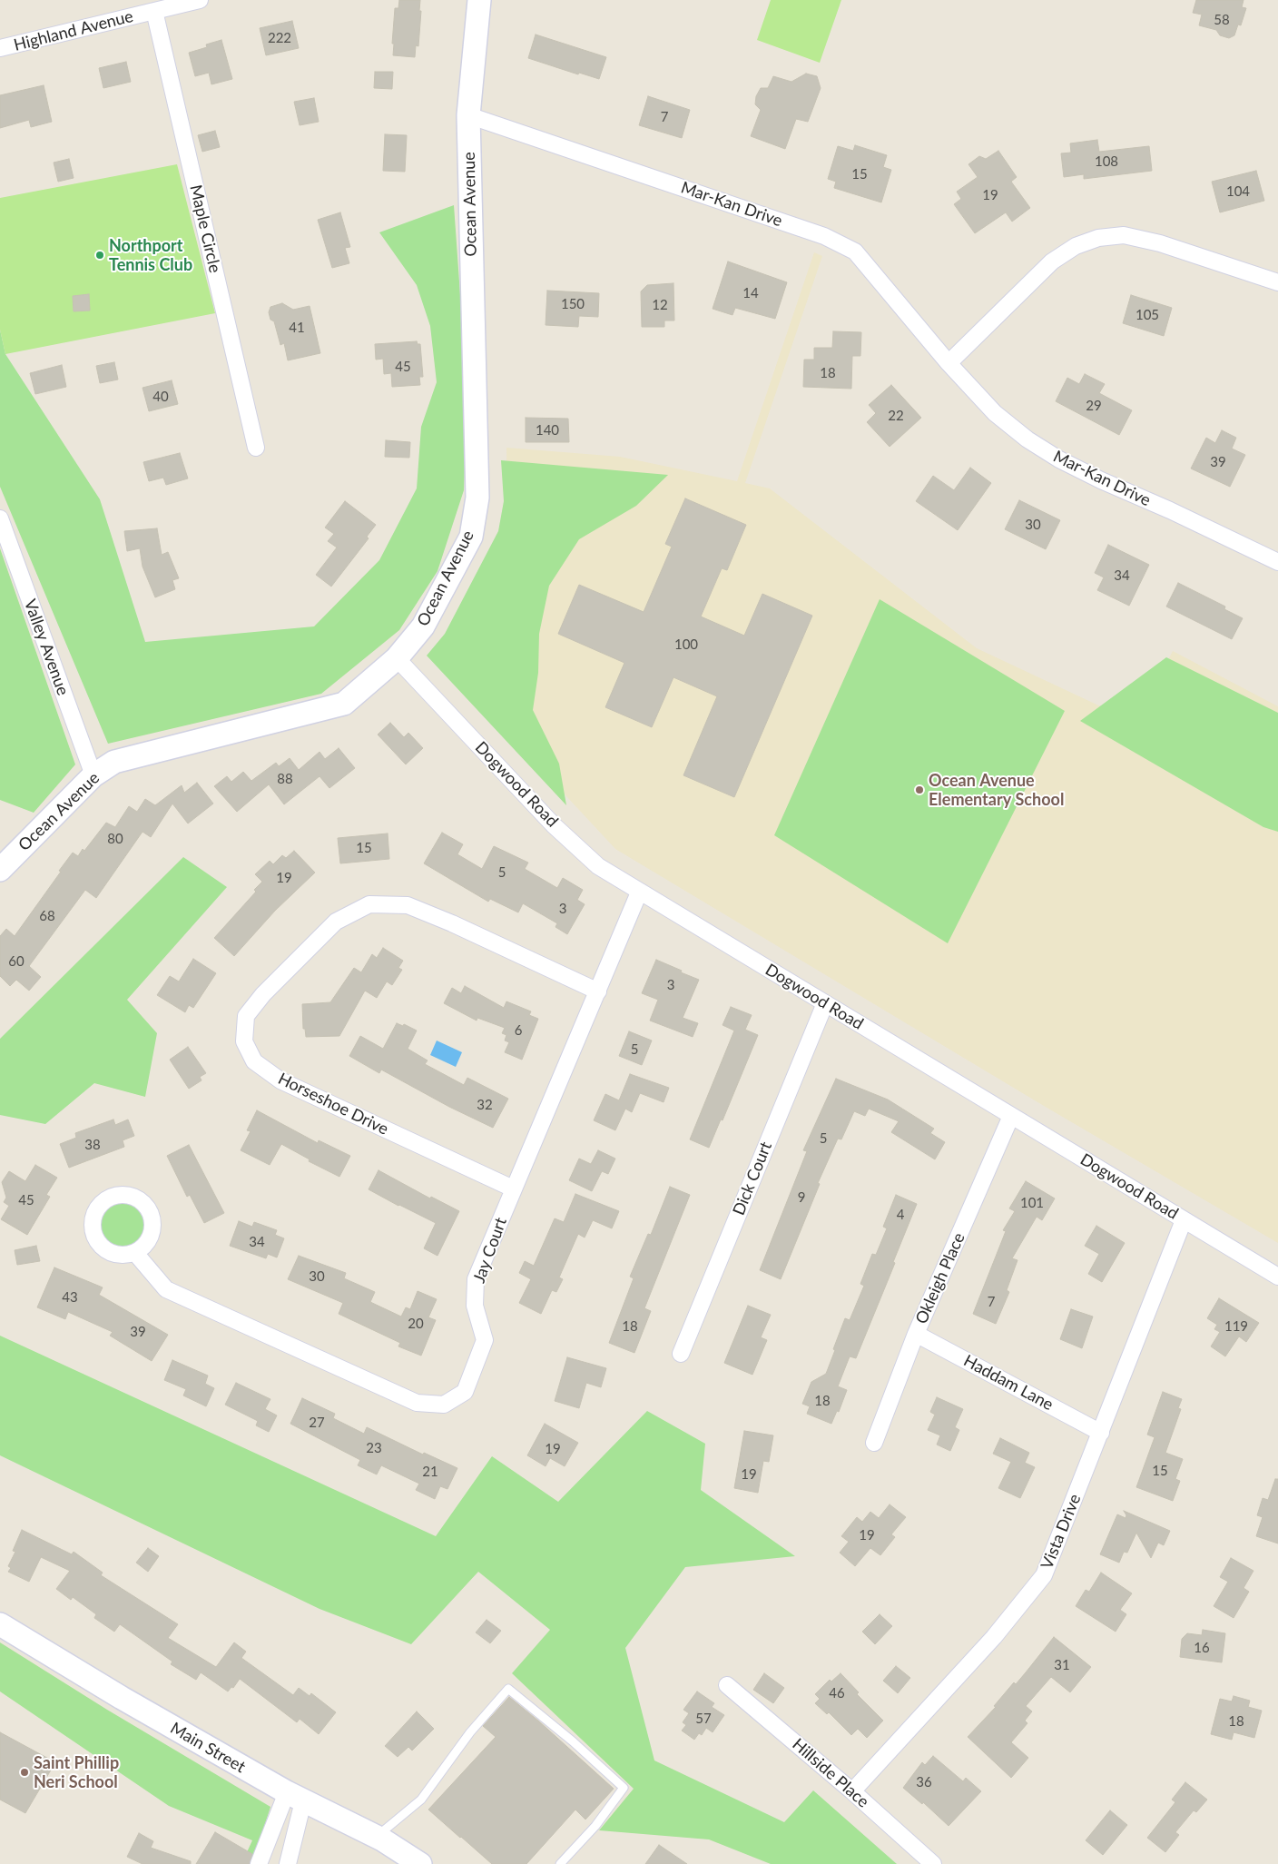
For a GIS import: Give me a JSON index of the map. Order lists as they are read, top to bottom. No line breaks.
{"streets":{"main road":["Ocean Avenue","Main Street"],"street":["Highland Avenue","Mar-Kan Drive","Maple Circle","Valley Avenue","Dogwood Road","Horseshoe Drive","Dick Court","Jay Court","Okleigh Place","Haddam Lane","Vista Drive","Hillside Place"]},"crossings":[["Highland Avenue","Maple Circle"],["Ocean Avenue","Mar-Kan Drive"],["Ocean Avenue","Valley Avenue"],["Ocean Avenue","Dogwood Road"],["Dogwood Road","Dick Court"],["Dogwood Road","Jay Court"],["Dogwood Road","Okleigh Place"],["Dogwood Road","Vista Drive"],["Horseshoe Drive","Jay Court"],["Okleigh Place","Haddam Lane"],["Haddam Lane","Vista Drive"],["Vista Drive","Hillside Place"]],"places":["Northport Tennis Club","Ocean Avenue Elementary School","Saint Phillip Neri School"],"house_numbers":["58","222","7","108","15","104","19","14","150","12","105","41","45","18","40","29","22","140","39","30","34","100","88","80","15","5","19","3","68","60","3","6","5","32","5","38","9","45","101","4","34","30","43","7","20","18","119","39","18","27","23","19","15","21","19","19","16","31","46","57","18","36"]}
